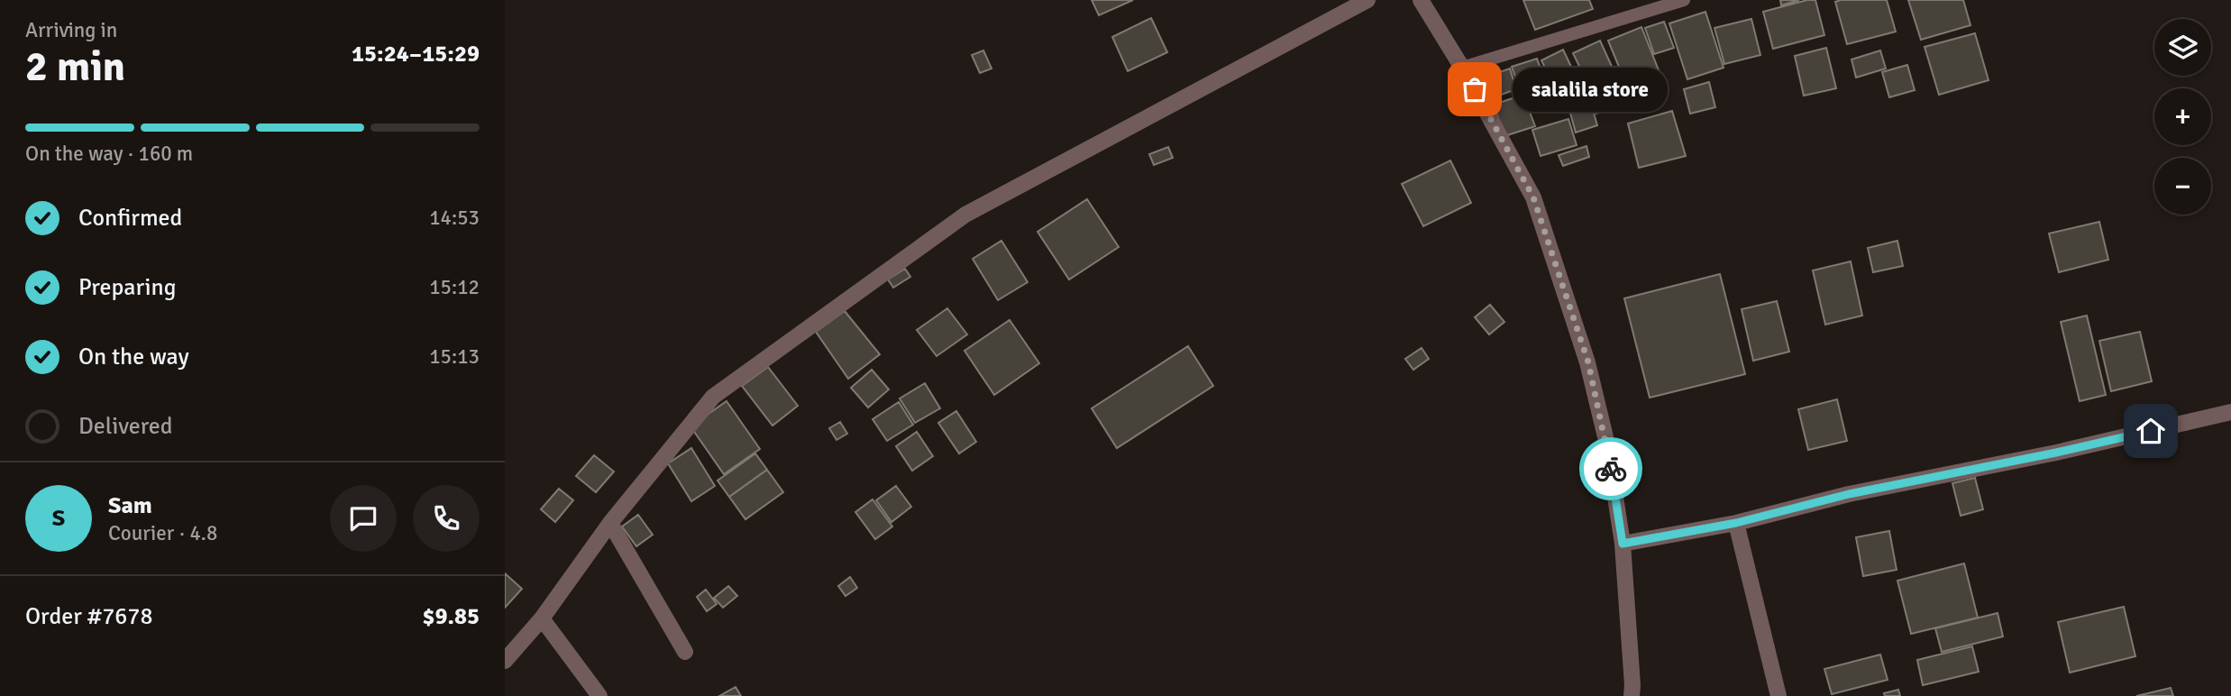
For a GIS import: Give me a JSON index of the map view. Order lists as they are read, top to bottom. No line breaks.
{"places":["salalila store"],"page":{"heading":["2 min","Arriving in","15:24–15:29"],"panel":["Sam","Courier · 4.8","Order #7678","$9.85"],"map_buttons":["+","−"],"bubble":"salalila store","bar":"On the way · 160 m","list":[["Confirmed","14:53"],["Preparing","15:12"],["On the way","15:13"],"Delivered"],"round":"S"}}
